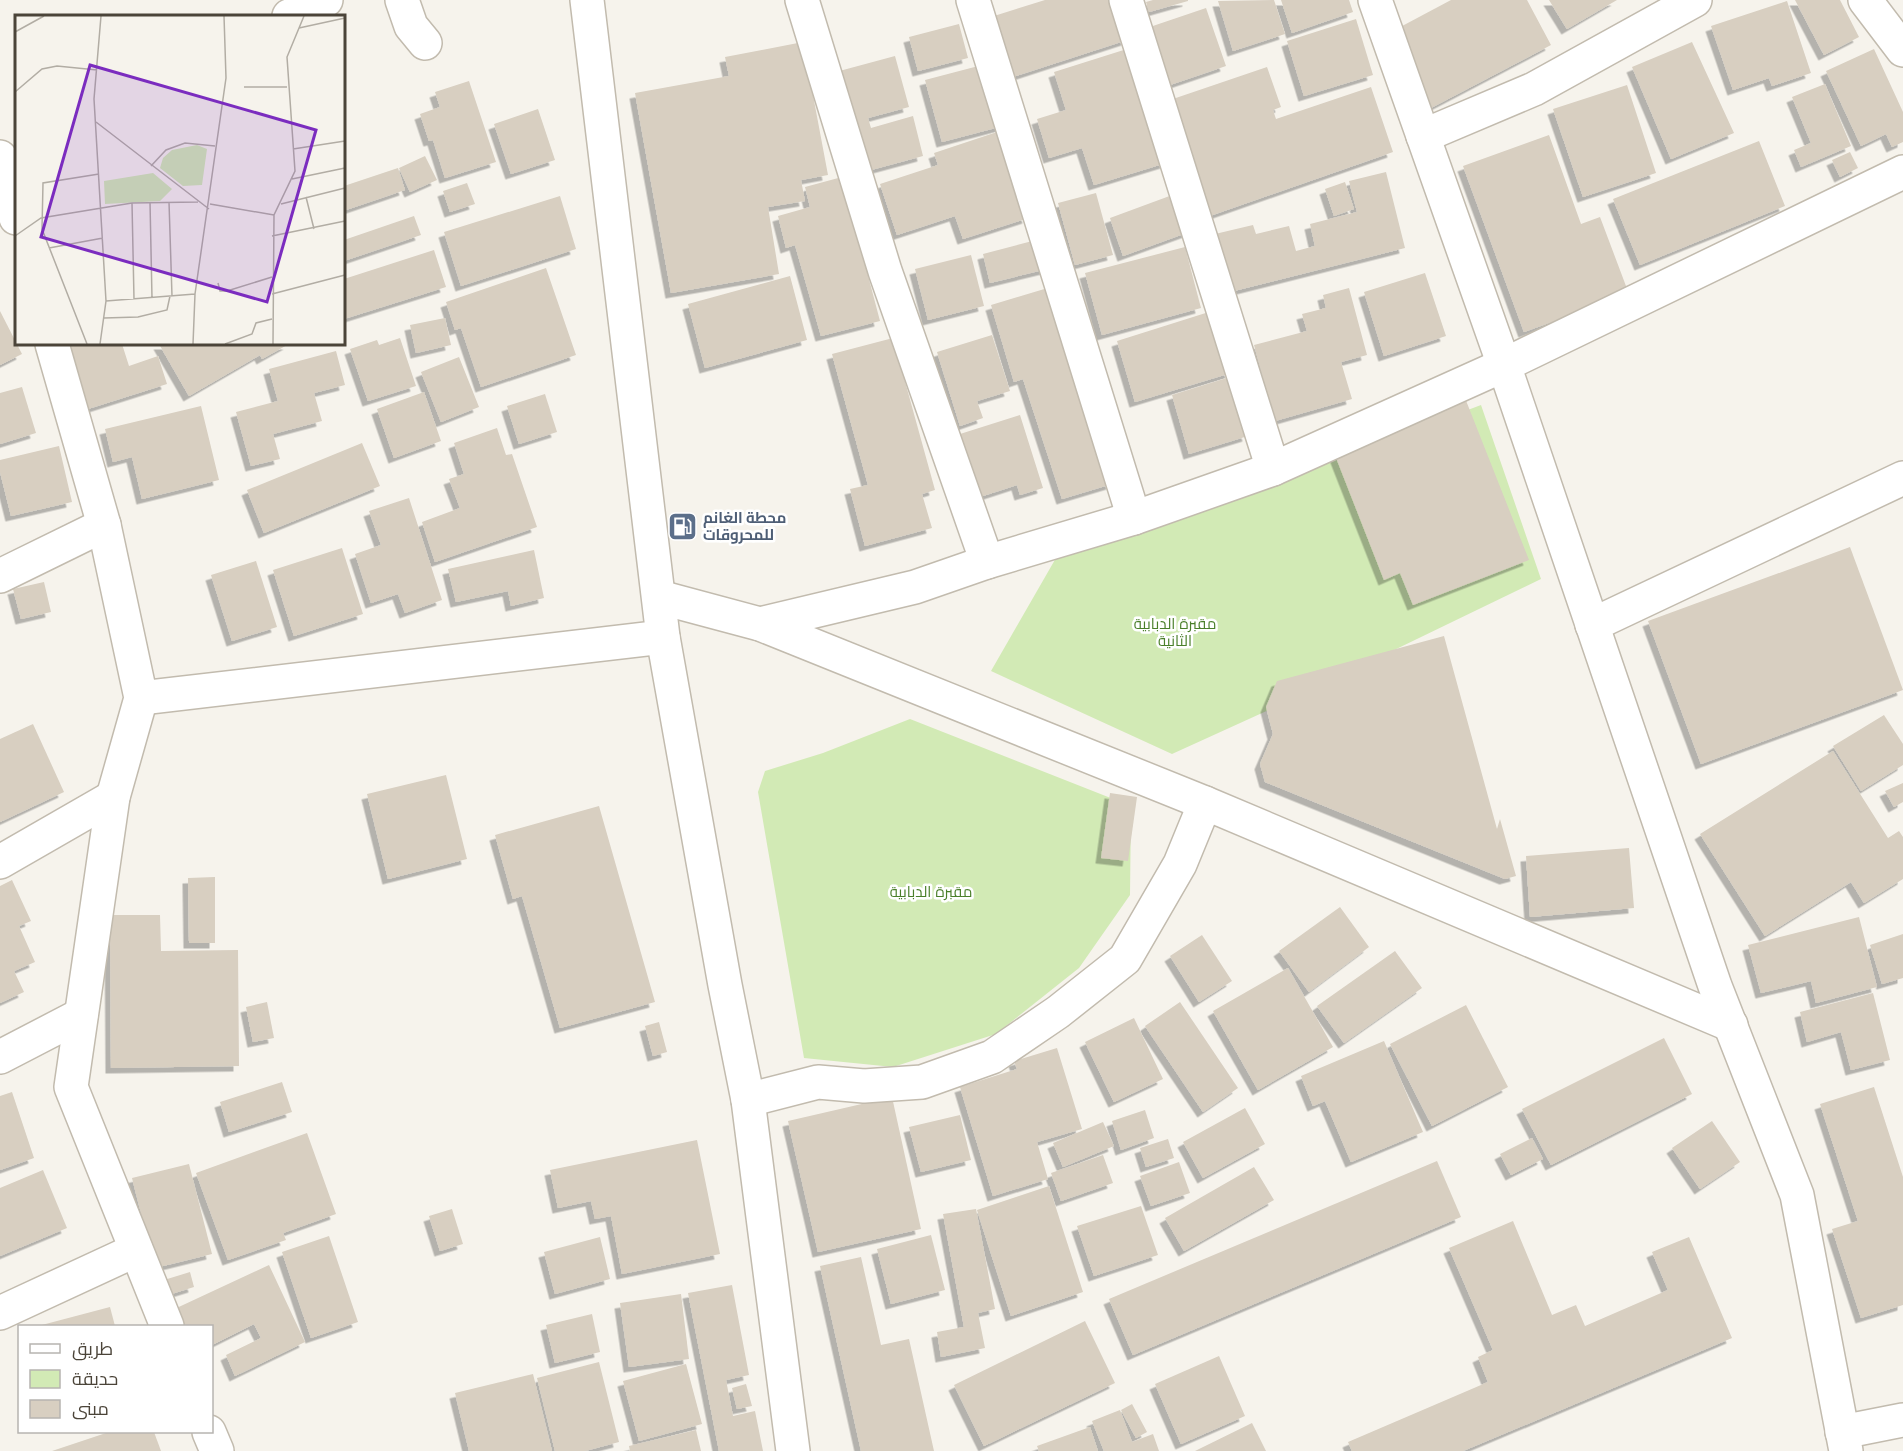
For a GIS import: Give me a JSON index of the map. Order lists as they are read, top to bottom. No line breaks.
{"parks":["مقبرة الدبابية الثانية","مقبرة الدبابية"],"places":{"fuel station":["محطة الغانم للمحروقات"]},"legend":["طريق","حديقة","مبنى"]}
